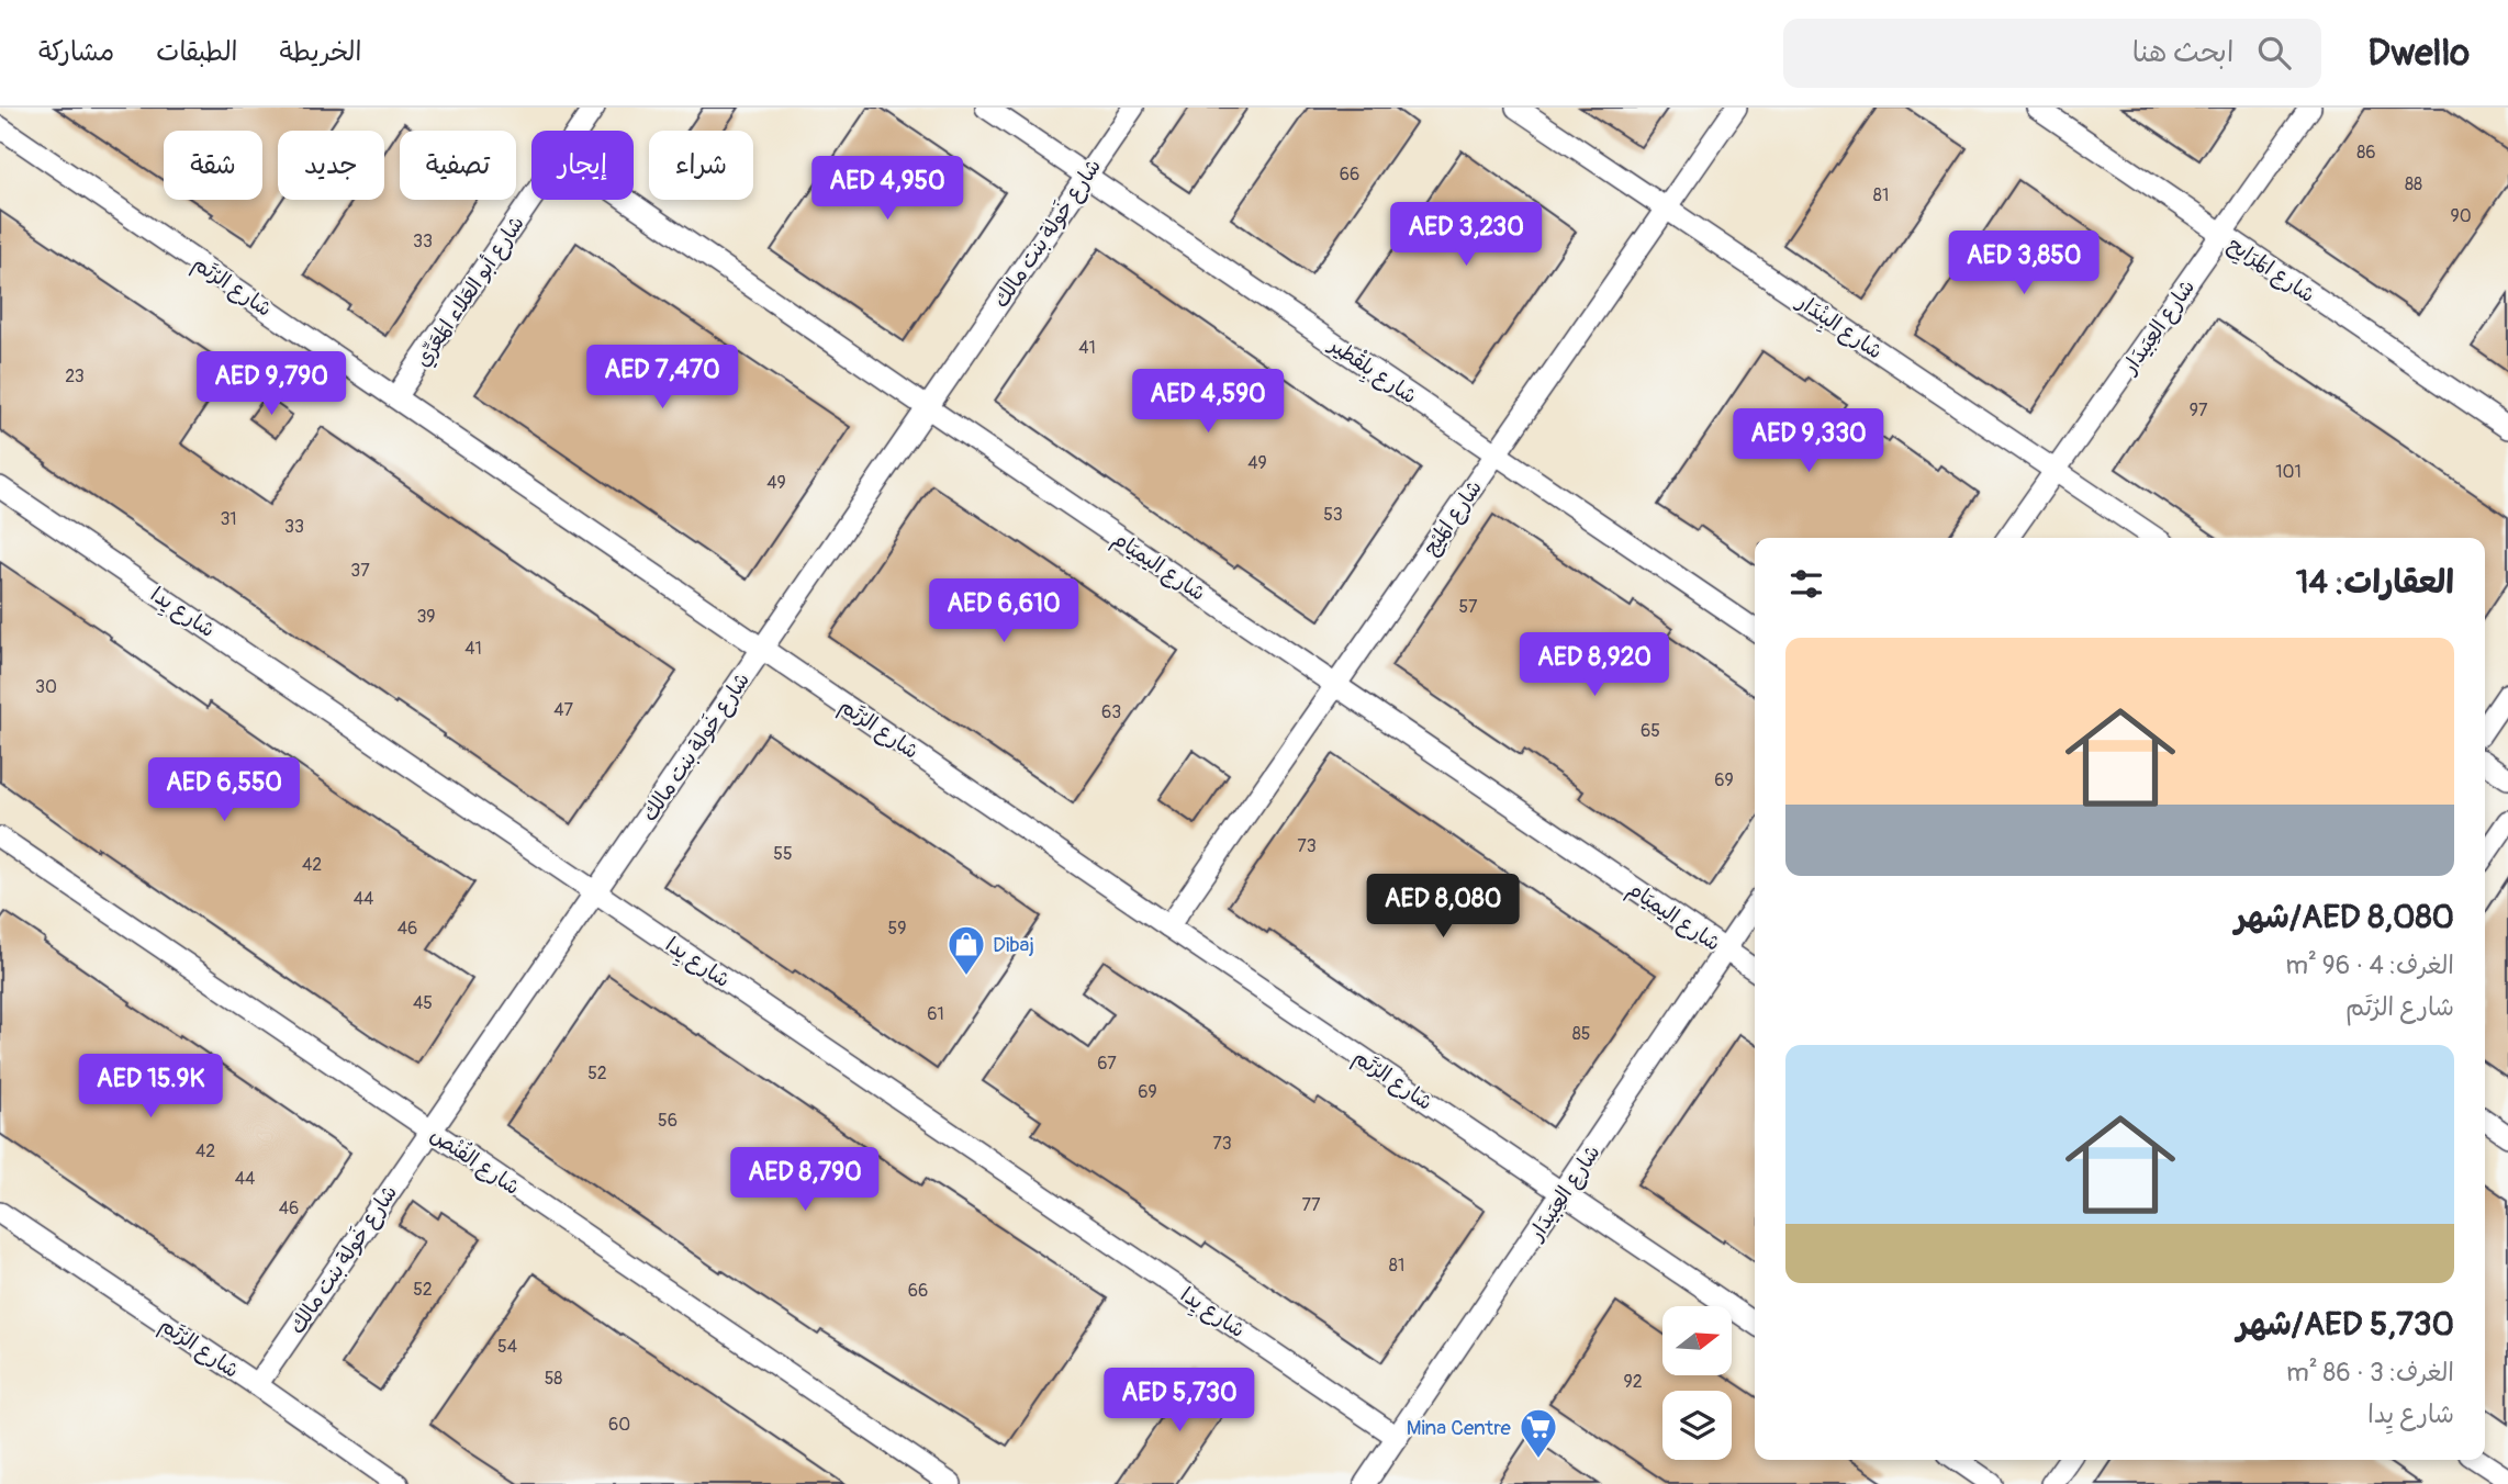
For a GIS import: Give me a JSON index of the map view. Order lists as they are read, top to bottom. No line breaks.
{"streets":{"street":["شارع خَولة بنت مالك","شارع المَرَايِح","شارع الرُتَم","شارع أبو العَلاء المَعَرِّي","شارع البِنْدَار","شارع العِبَيدَار","شارع بِلقْطير","شارع المَيْج","شارع اليميَام","شارع يِدا","شارع الفُنْص"]},"crossings":[["شارع خَولة بنت مالك","شارع الرُتَم"],["شارع خَولة بنت مالك","شارع بِلقْطير"],["شارع خَولة بنت مالك","شارع اليميَام"],["شارع خَولة بنت مالك","شارع يِدا"],["شارع خَولة بنت مالك","شارع الفُنْص"],["شارع المَرَايِح","شارع العِبَيدَار"],["شارع الرُتَم","شارع أبو العَلاء المَعَرِّي"],["شارع الرُتَم","شارع العِبَيدَار"],["شارع الرُتَم","شارع المَيْج"],["شارع البِنْدَار","شارع العِبَيدَار"],["شارع البِنْدَار","شارع المَيْج"],["شارع العِبَيدَار","شارع اليميَام"],["شارع العِبَيدَار","شارع يِدا"],["شارع بِلقْطير","شارع المَيْج"],["شارع المَيْج","شارع اليميَام"]],"places":{"shop":["Dibaj"],"supermarket":["Mina Centre"]},"house_numbers":["86","66","88","81","90","33","41","23","97","49","101","49","53","31","33","37","57","39","41","30","47","63","65","69","73","55","42","44","46","59","45","61","85","67","52","69","56","73","42","44","77","46","81","52","66","54","58","92","60"],"north":"right","page":{"header":"Dwello","search":"ابحث هنا","nav":["الخريطة","الطبقات","مشاركة"],"chip":["شراء","إيجار","تصفية","جديد","شقة"],"price":["AED 4,950","AED 3,230","AED 3,850","AED 7,470","AED 9,790","AED 4,590","AED 9,330","AED 6,610","AED 8,920","AED 6,550","AED 8,080","AED 15.9K","AED 8,790","AED 5,730"],"heading":"العقارات: 14","list":[{"name":"AED 8,080/شهر","note":"الغرف: 4 · 96 m² · شارع الرُتَم"},{"name":"AED 5,730/شهر","note":"الغرف: 3 · 86 m² · شارع يِدا"}]}}
